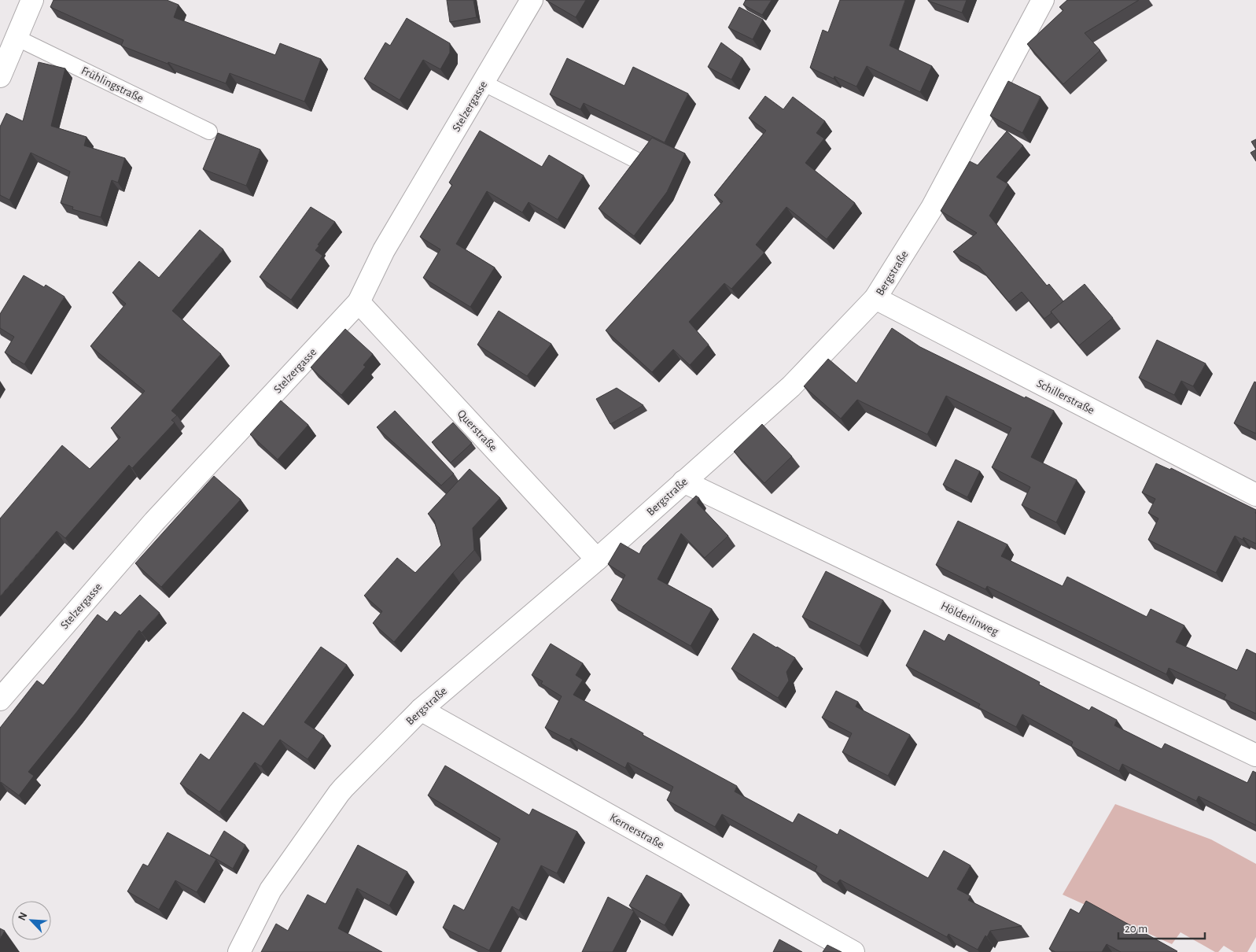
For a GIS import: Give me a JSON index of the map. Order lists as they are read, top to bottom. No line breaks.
{"streets":{"street":["Stelzergasse","Bergstraße","Schillerstraße","Querstraße","Hölderlinweg","Kernerstraße"],"lane":["Frühlingstraße"]},"crossings":[["Stelzergasse","Querstraße"],["Bergstraße","Schillerstraße"],["Bergstraße","Querstraße"],["Bergstraße","Hölderlinweg"],["Bergstraße","Kernerstraße"]],"scale_bar":"20 m","north":"top left"}
